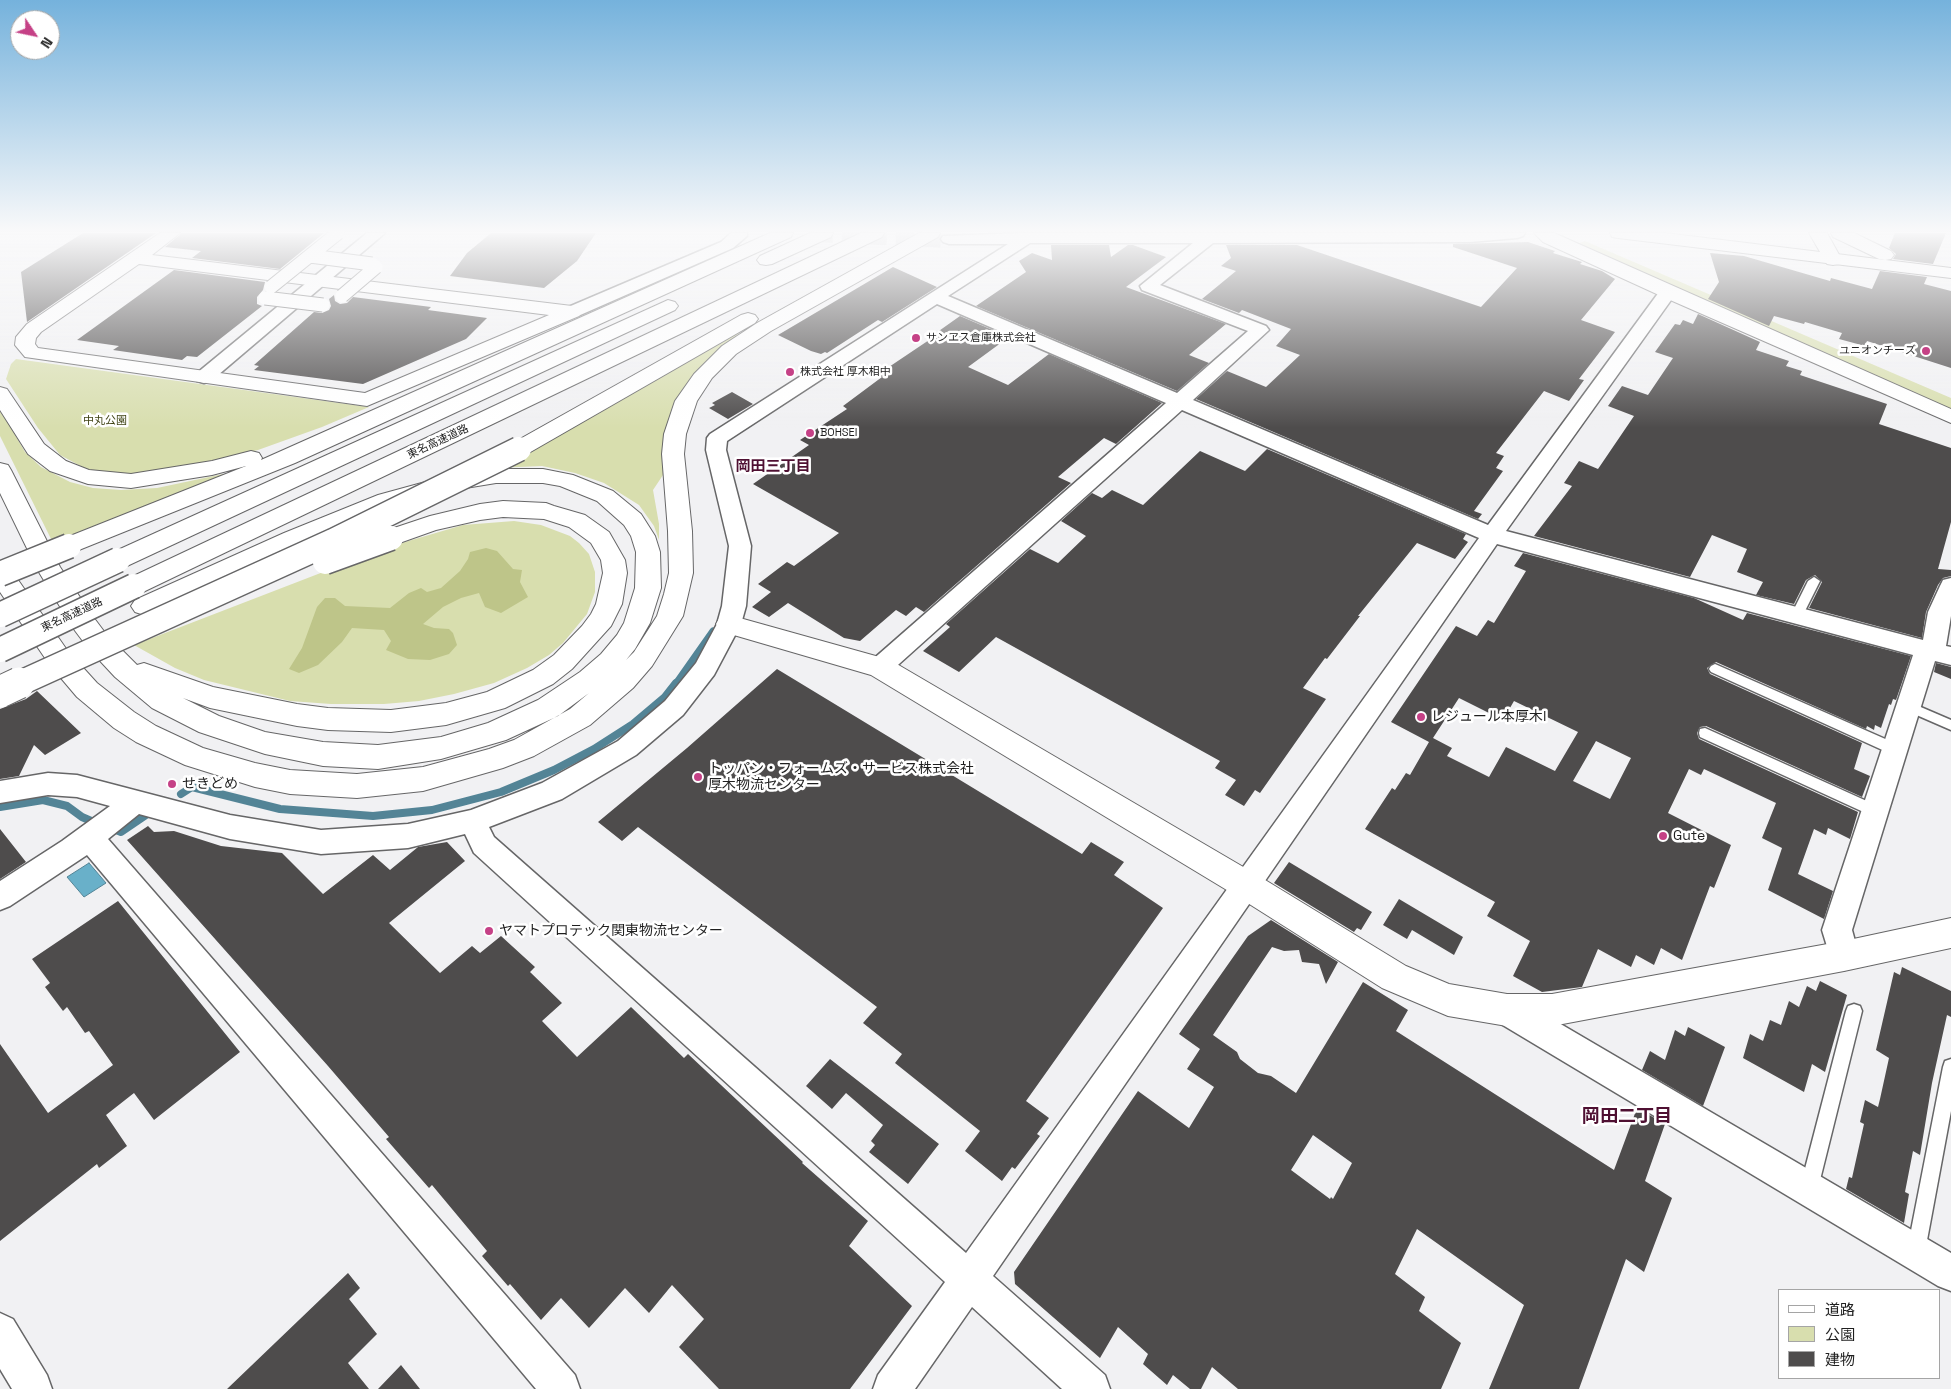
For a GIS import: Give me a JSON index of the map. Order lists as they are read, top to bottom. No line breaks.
{"streets":{"main road":["東名高速道路"]},"districts":["岡田三丁目","岡田二丁目"],"parks":["中丸公園"],"places":["サンヱス倉庫株式会社","ユニオンチーズ","株式会社 厚木相中","BOHSEI","レジュール本厚木I","トッパン・フォームズ・サービス株式会社 厚木物流センター","せきどめ","Gute","ヤマトプロテック関東物流センター"],"legend":["道路","公園","建物"],"north":"bottom right"}
